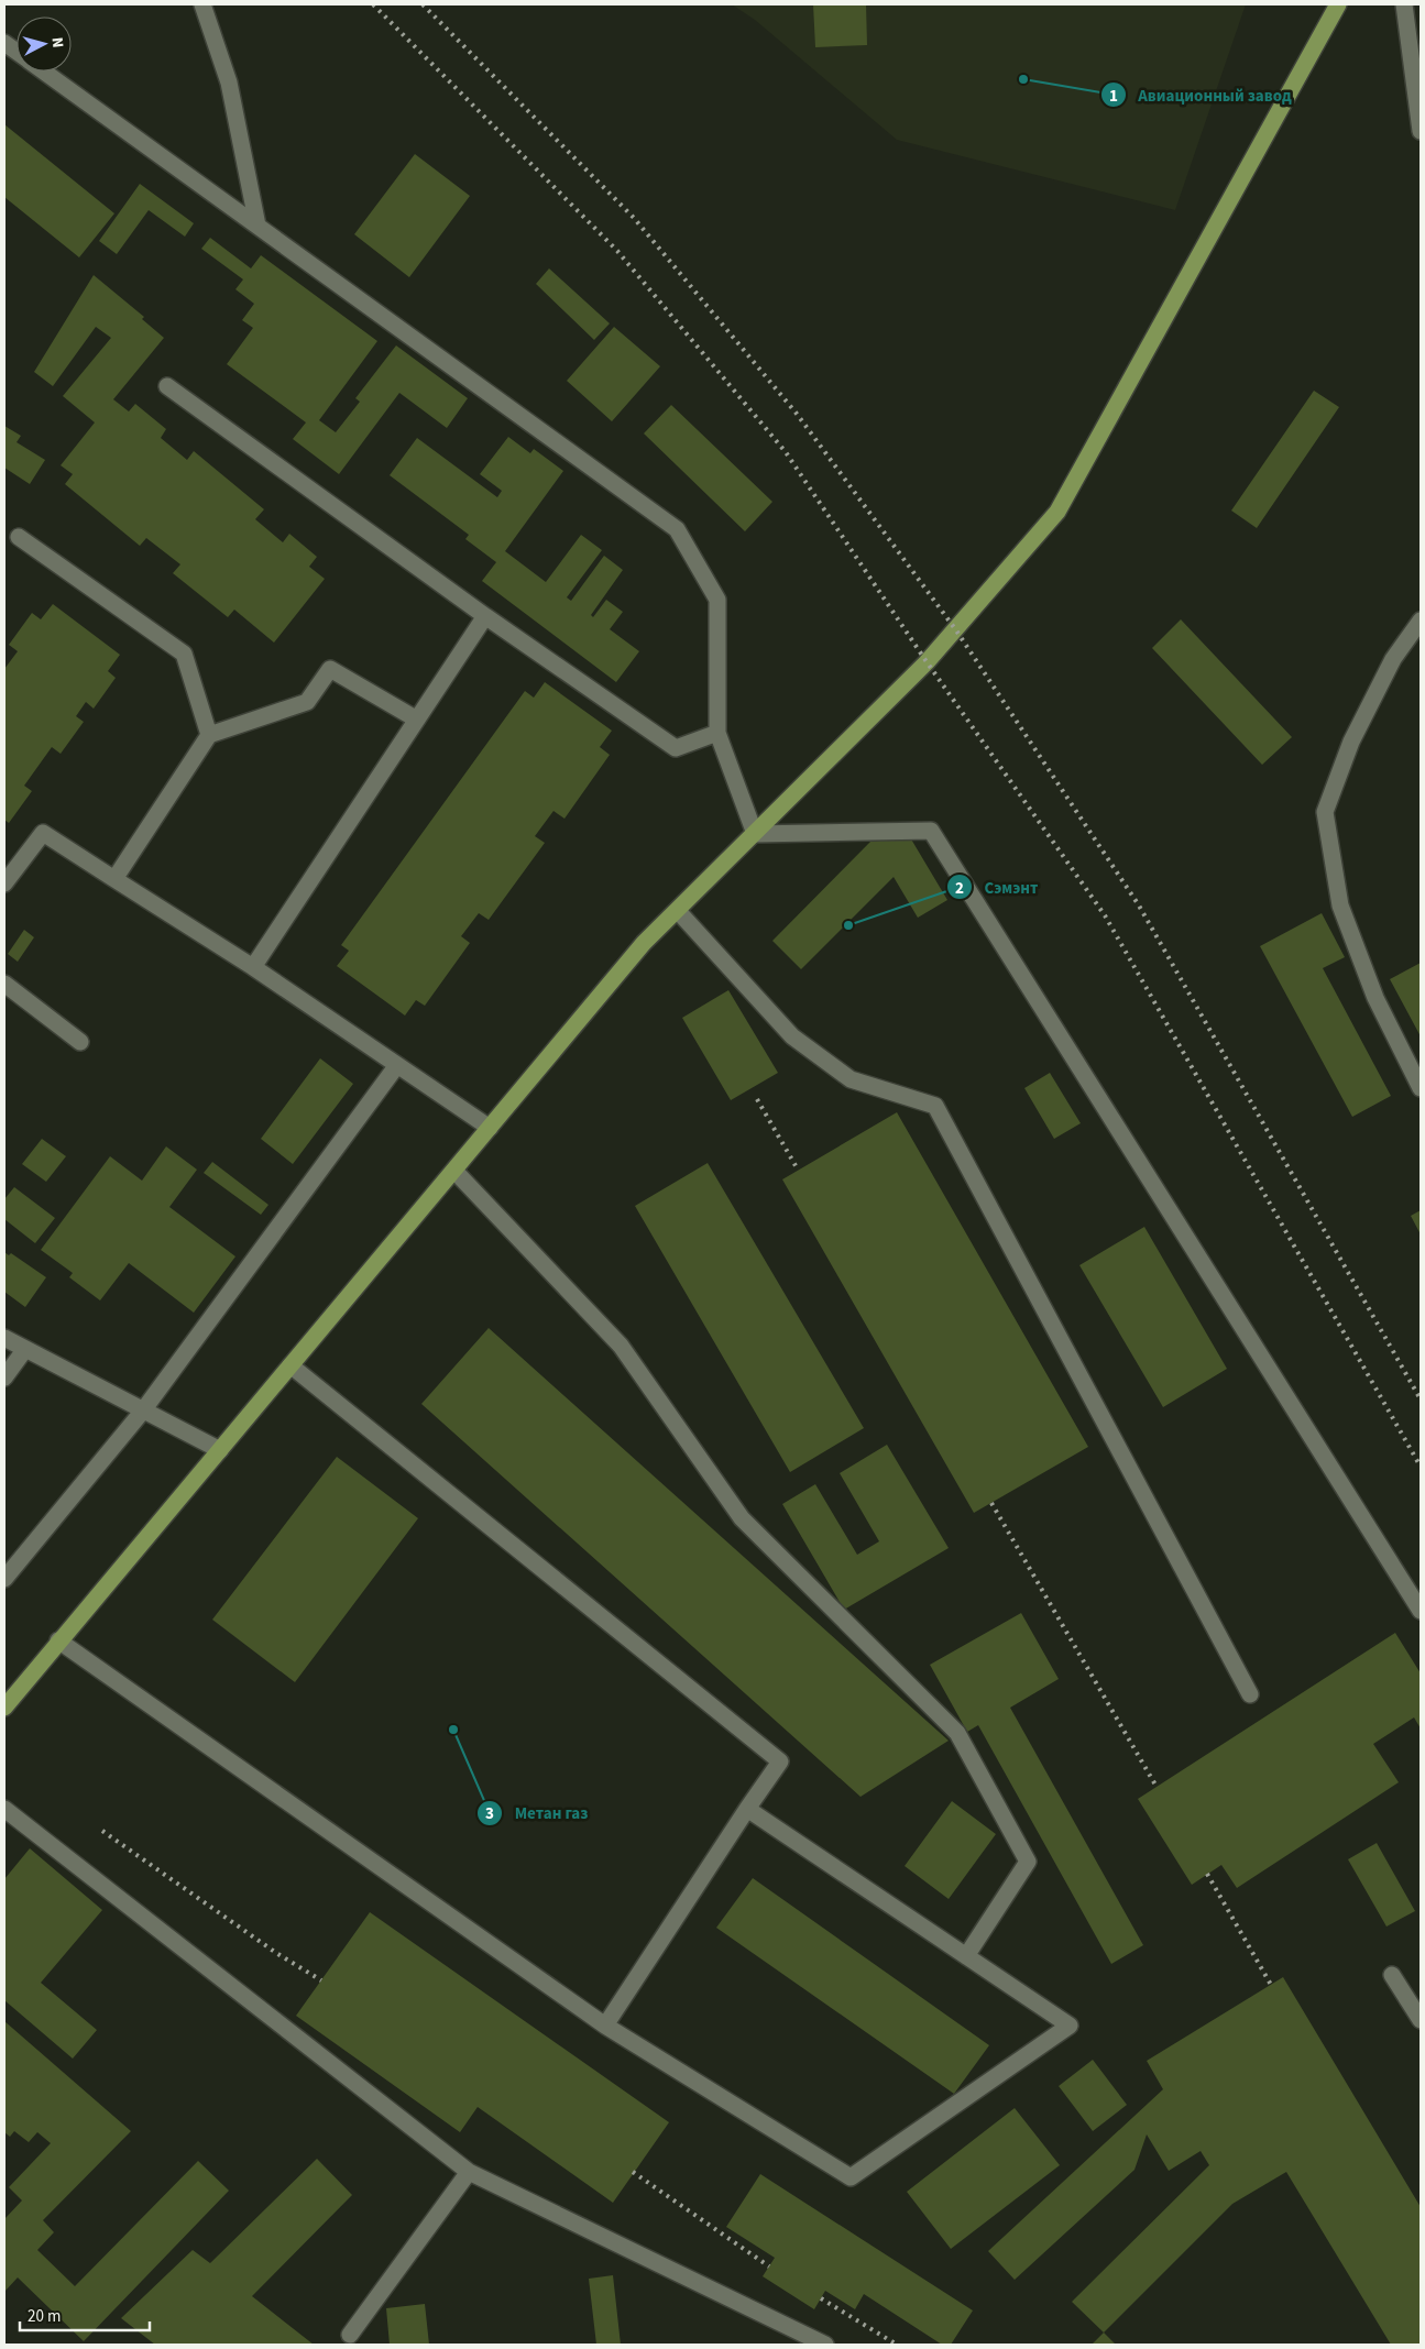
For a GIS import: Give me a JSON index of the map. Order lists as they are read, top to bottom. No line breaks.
{"places":["Авиационный завод","Сэмэнт","Метан газ"],"scale_bar":"20 m","north":"right"}
